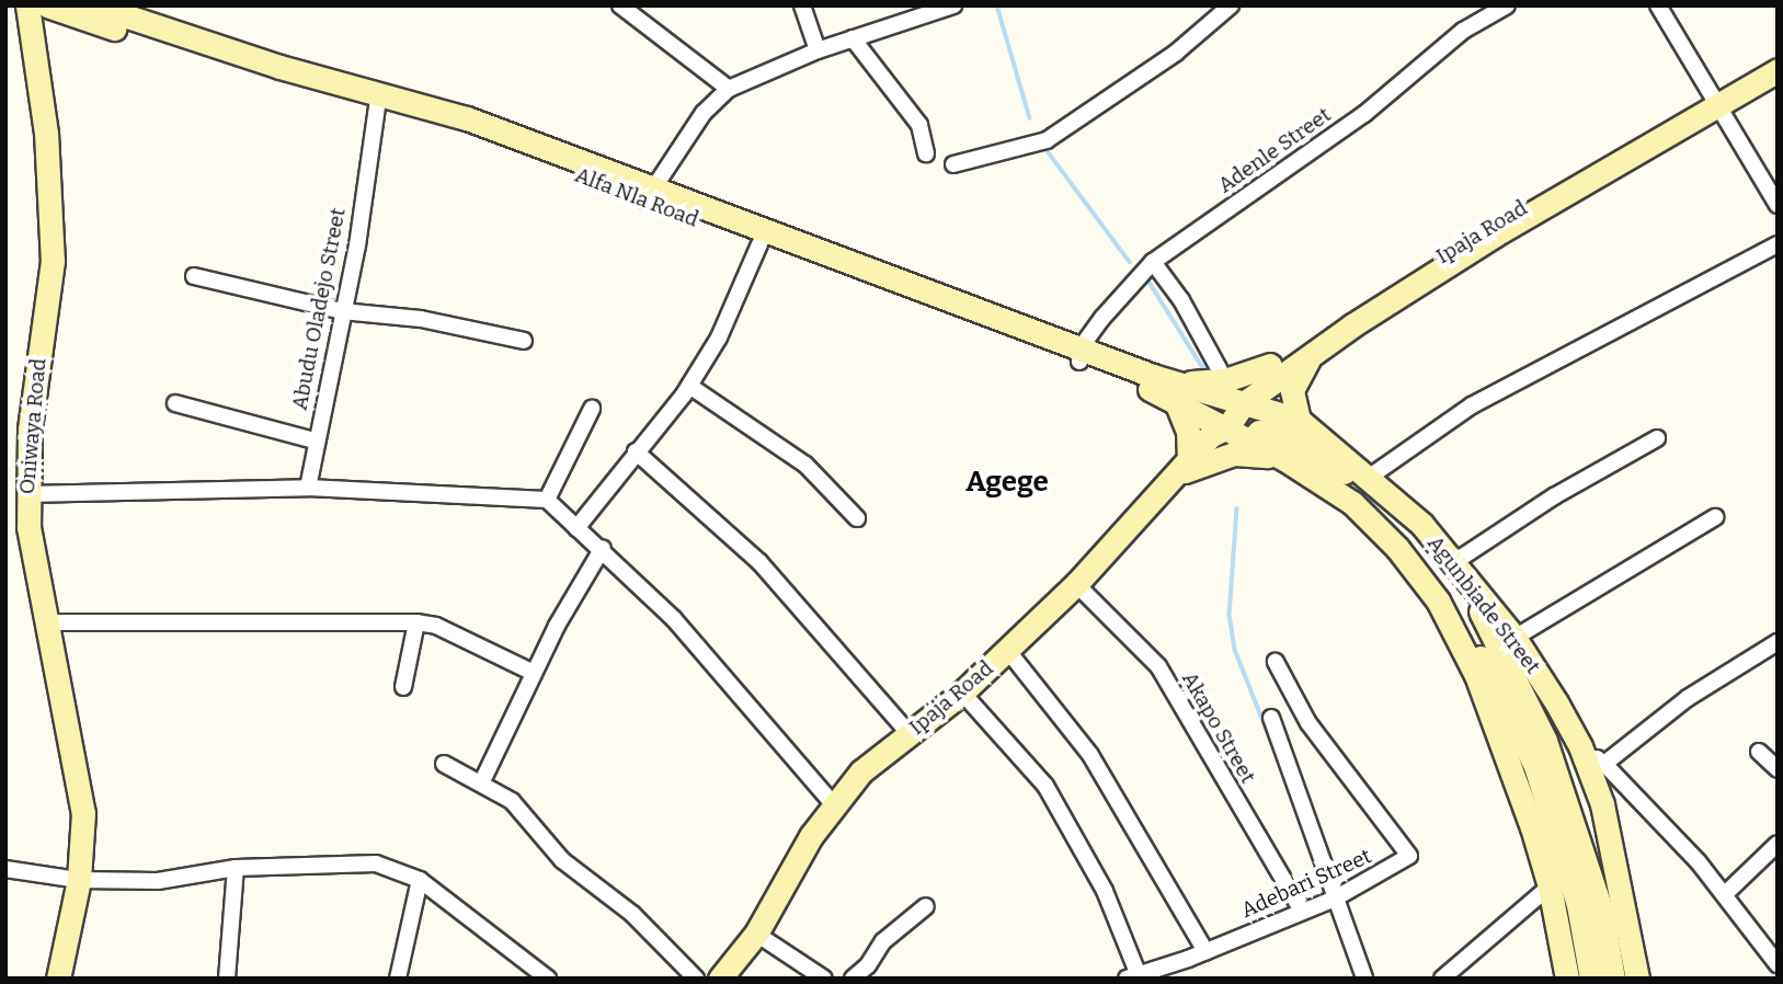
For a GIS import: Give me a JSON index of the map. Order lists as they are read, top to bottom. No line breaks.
{"streets":{"main road":["Alfa Nla Road","Ipaja Road","Oniwaya Road","Agunbiade Street"],"street":["Adenle Street","Abudu Oladejo Street","Akapo Street","Adebari Street"]},"crossings":[["Adenle Street","Alfa Nla Road"],["Alfa Nla Road","Ipaja Road"],["Alfa Nla Road","Abudu Oladejo Street"],["Alfa Nla Road","Agunbiade Street"],["Ipaja Road","Agunbiade Street"],["Ipaja Road","Akapo Street"],["Akapo Street","Adebari Street"]],"districts":["Agege"]}
